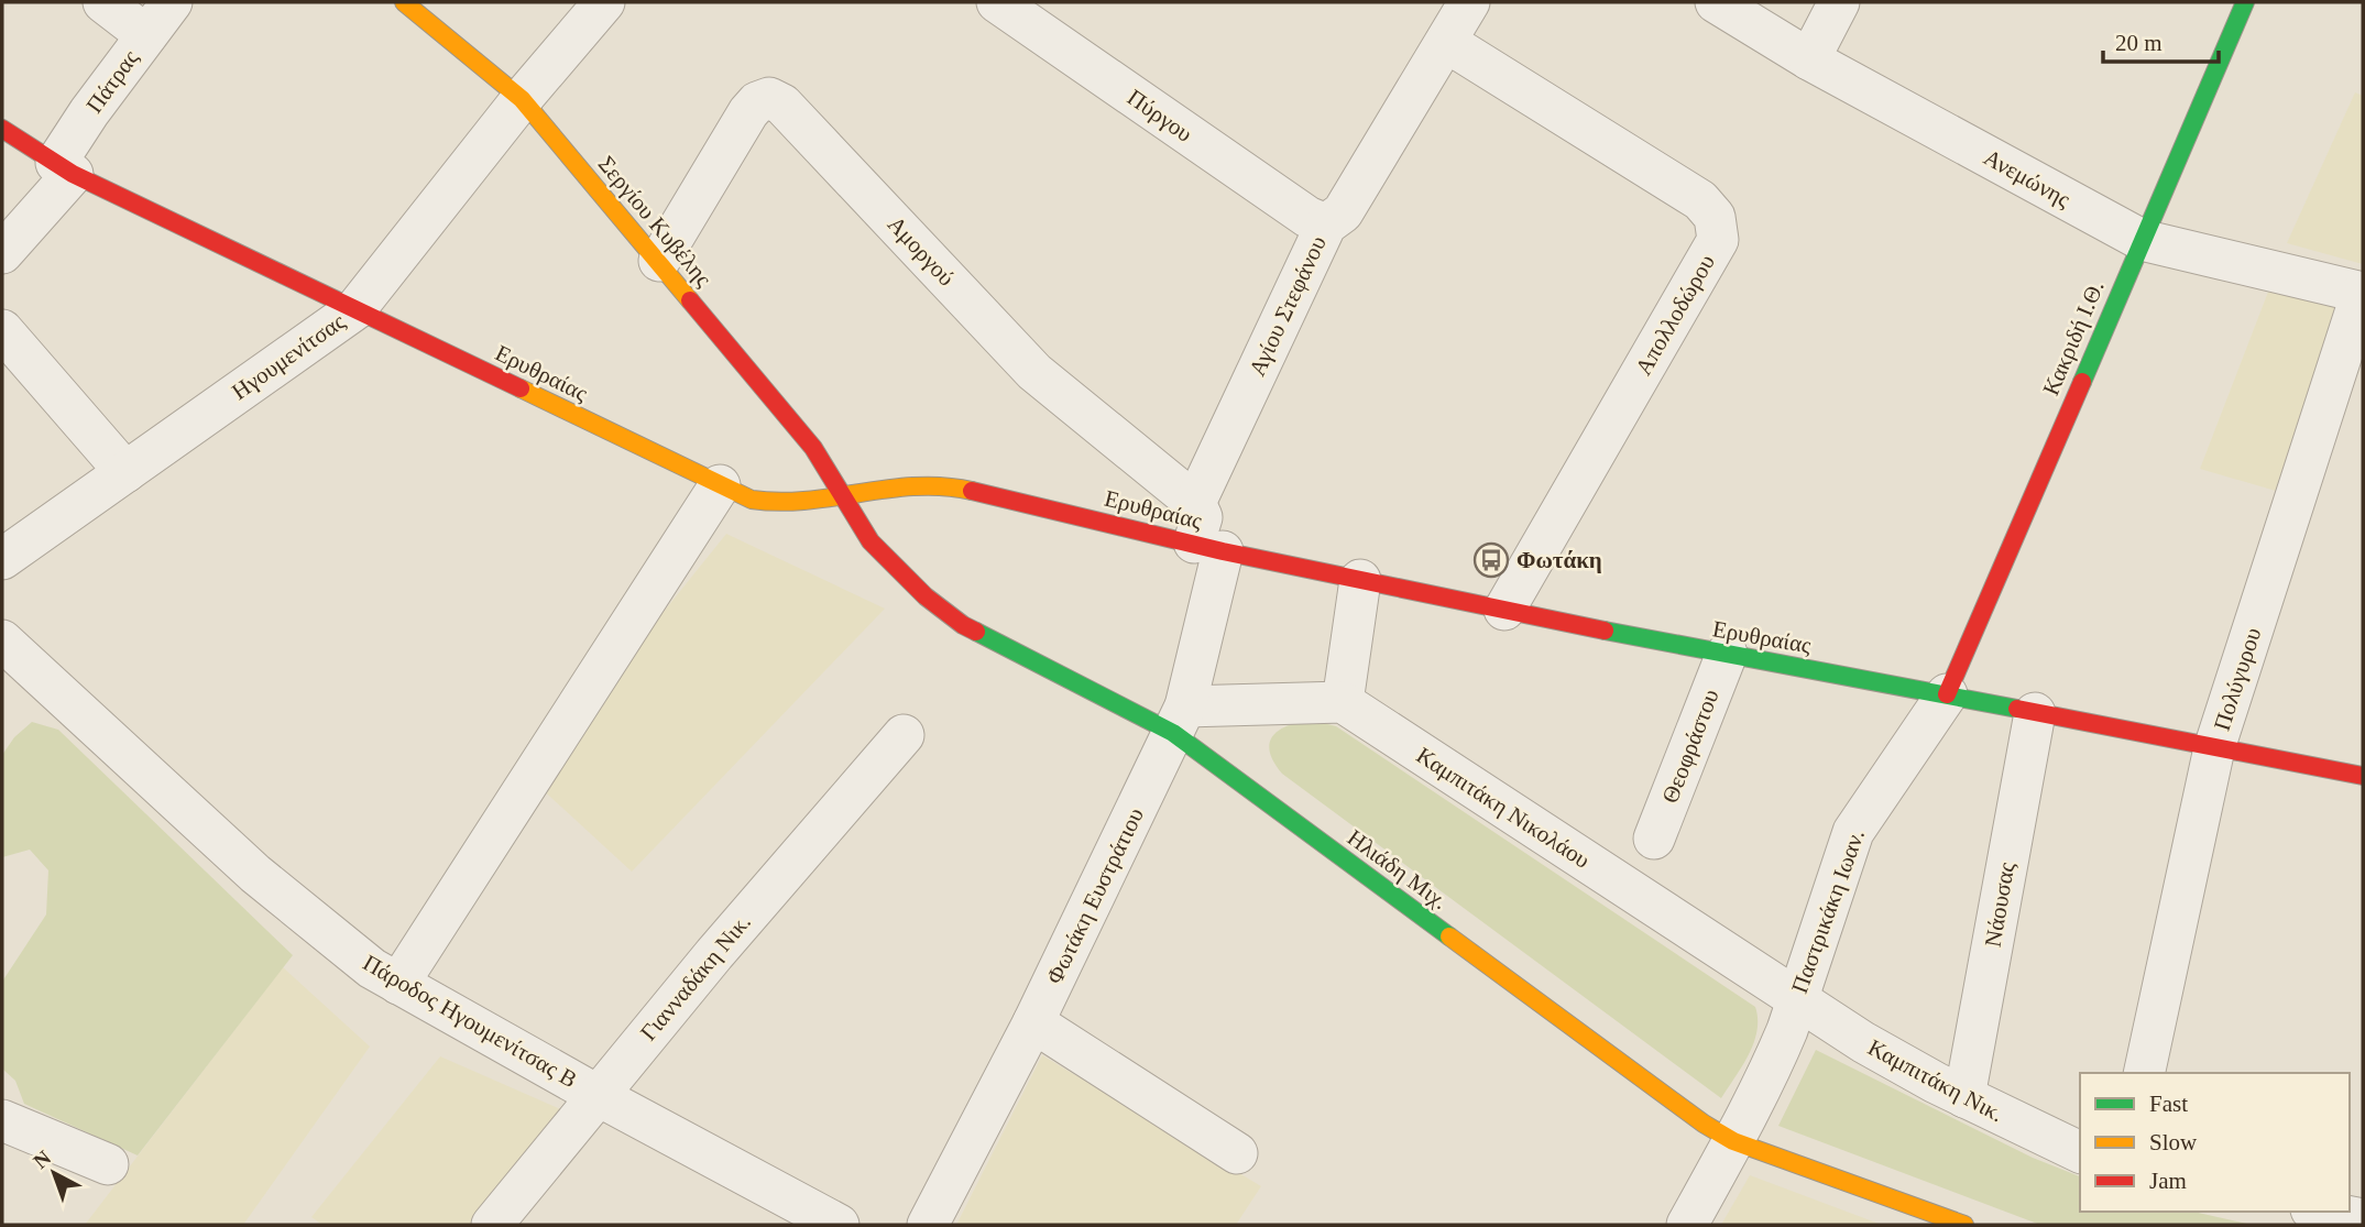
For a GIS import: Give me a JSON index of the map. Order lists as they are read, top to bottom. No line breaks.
{"streets":{"street":["Πάτρας","Πύργου","Ανεμώνης","Σεργίου Κυβέλης","Αμοργού","Αγίου Στεφάνου","Απολλοδώρου","Κακριδή Ι.Θ.","Ηγουμενίτσας","Ερυθραίας","Πολύγυρου","Θεοφράστου","Καμπιτάκη Νικολάου","Ηλιάδη Μιχ.","Φωτάκη Ευστράτιου","Νάουσας","Παστρικάκη Ιωαν.","Γιανναδάκη Νικ.","Πάροδος Ηγουμενίτσας Β","Καμπιτάκη Νικ."]},"crossings":[["Πάτρας","Ερυθραίας"],["Πύργου","Αγίου Στεφάνου"],["Ανεμώνης","Κακριδή Ι.Θ."],["Ανεμώνης","Πολύγυρου"],["Σεργίου Κυβέλης","Αμοργού"],["Σεργίου Κυβέλης","Ηγουμενίτσας"],["Σεργίου Κυβέλης","Ερυθραίας"],["Σεργίου Κυβέλης","Ηλιάδη Μιχ."],["Αμοργού","Αγίου Στεφάνου"],["Αμοργού","Ερυθραίας"],["Αμοργού","Φωτάκη Ευστράτιου"],["Αγίου Στεφάνου","Απολλοδώρου"],["Αγίου Στεφάνου","Ερυθραίας"],["Αγίου Στεφάνου","Φωτάκη Ευστράτιου"],["Απολλοδώρου","Ερυθραίας"],["Κακριδή Ι.Θ.","Ερυθραίας"],["Κακριδή Ι.Θ.","Παστρικάκη Ιωαν."],["Ηγουμενίτσας","Ερυθραίας"],["Ερυθραίας","Πολύγυρου"],["Ερυθραίας","Θεοφράστου"],["Ερυθραίας","Ηλιάδη Μιχ."],["Ερυθραίας","Φωτάκη Ευστράτιου"],["Ερυθραίας","Νάουσας"],["Ερυθραίας","Παστρικάκη Ιωαν."],["Καμπιτάκη Νικολάου","Παστρικάκη Ιωαν."],["Καμπιτάκη Νικολάου","Καμπιτάκη Νικ."],["Ηλιάδη Μιχ.","Φωτάκη Ευστράτιου"],["Ηλιάδη Μιχ.","Παστρικάκη Ιωαν."],["Νάουσας","Καμπιτάκη Νικ."],["Παστρικάκη Ιωαν.","Καμπιτάκη Νικ."],["Γιανναδάκη Νικ.","Πάροδος Ηγουμενίτσας Β"]],"places":{"bus stop":["Φωτάκη"]},"legend":["Fast","Slow","Jam"],"scale_bar":"20 m","north":"top left"}
